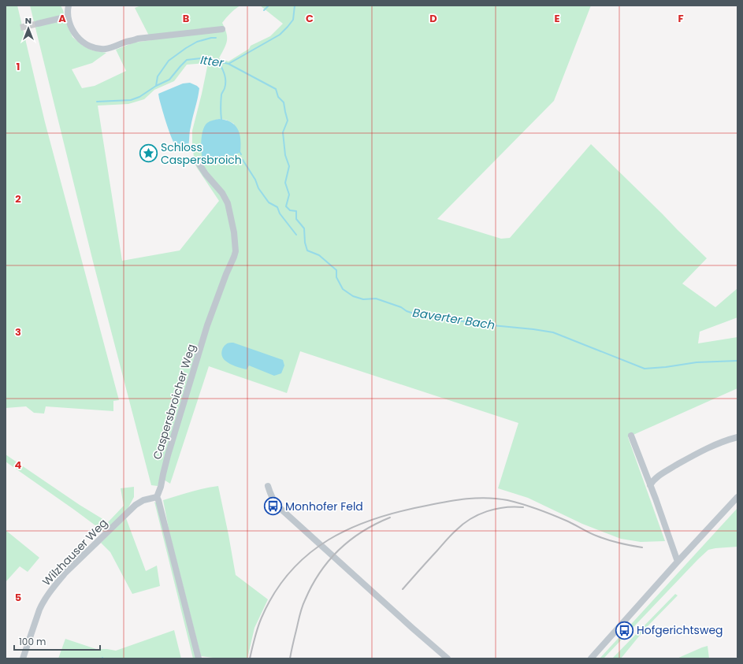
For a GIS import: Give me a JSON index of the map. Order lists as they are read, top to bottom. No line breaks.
{"streets":{"street":["Caspersbroicher Weg","Wilzhauser Weg"]},"crossings":[["Caspersbroicher Weg","Wilzhauser Weg"]],"water":["Itter","Baverter Bach"],"places":{"place":["Schloss Caspersbroich"],"bus stop":["Monhofer Feld","Hofgerichtsweg"]},"scale_bar":"100 m","north":"top","grid":{"columns":["A","B","C","D","E","F"],"rows":["1","2","3","4","5"]}}
